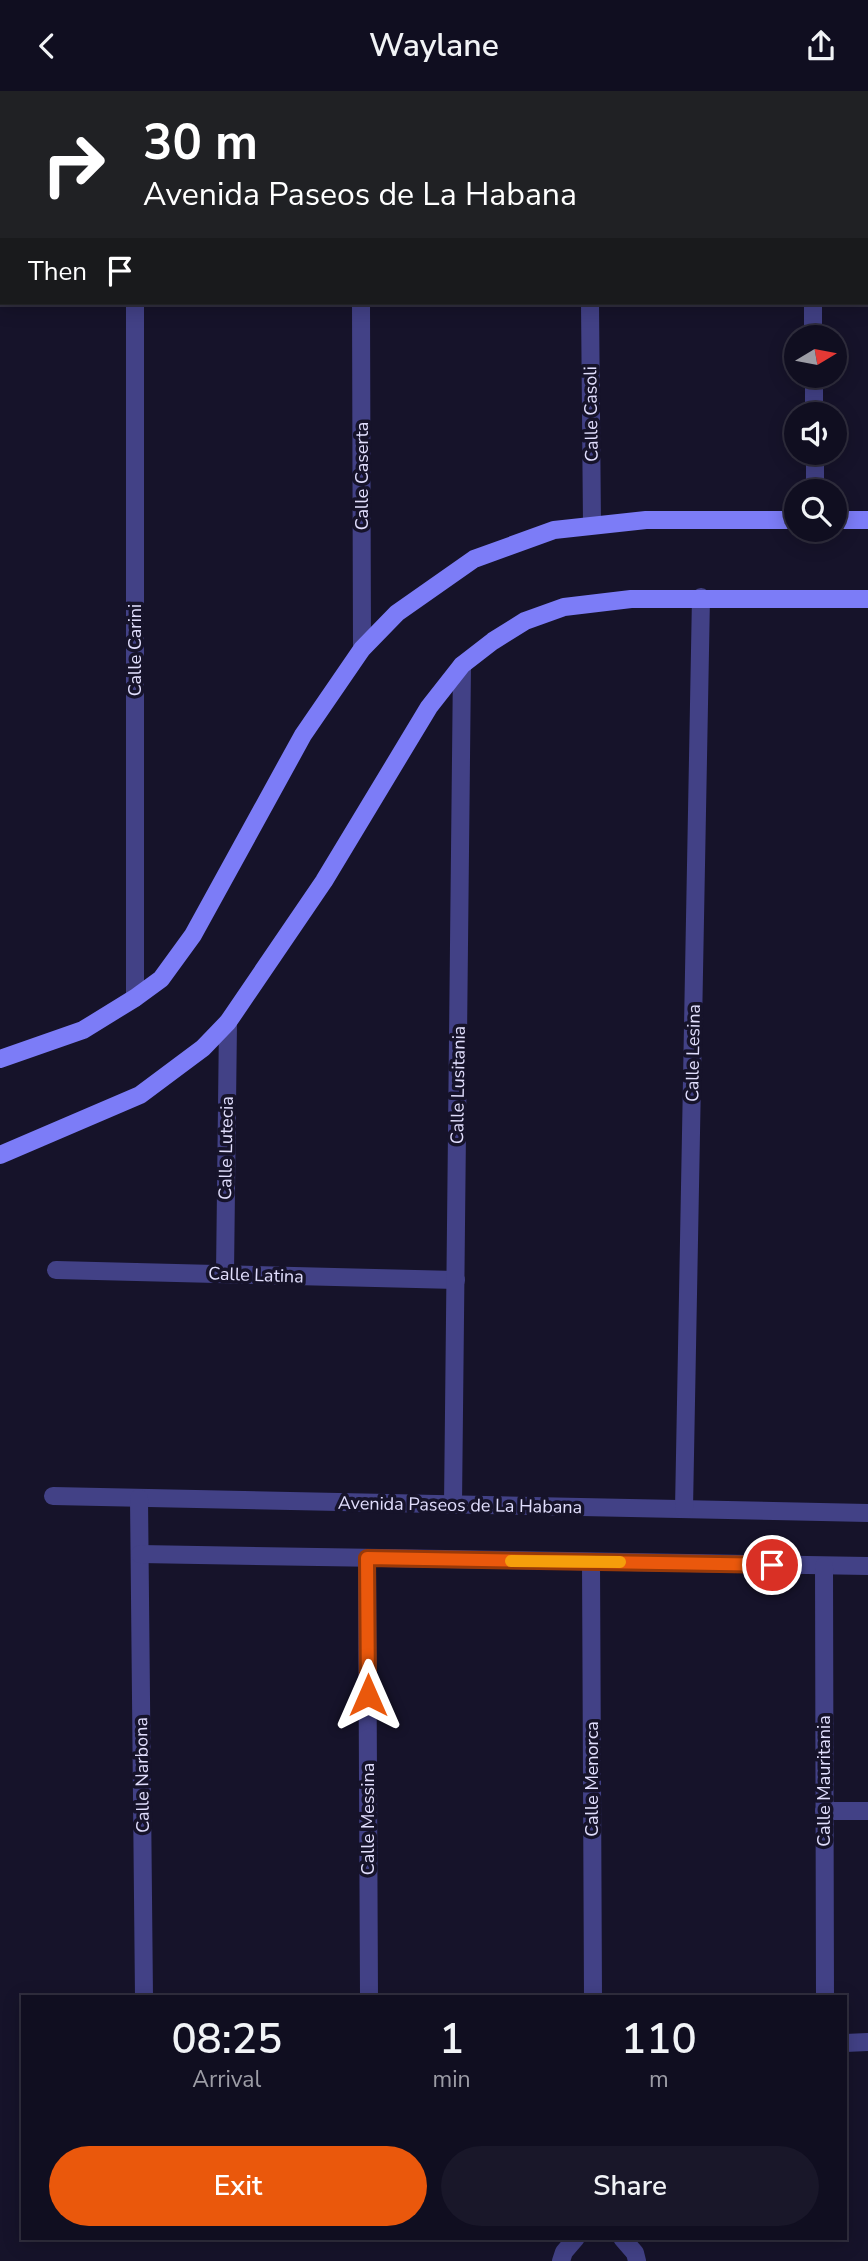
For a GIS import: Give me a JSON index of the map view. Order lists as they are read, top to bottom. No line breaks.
{"streets":{"street":["Calle Casoli","Calle Caserta","Calle Carini","Calle Lesina","Calle Lusitania","Calle Lutecia","Calle Latina","Avenida Paseos de La Habana","Calle Narbona","Calle Menorca","Calle Mauritania","Calle Messina"]},"crossings":[["Calle Lesina","Avenida Paseos de La Habana"],["Calle Lusitania","Calle Latina"],["Calle Lusitania","Avenida Paseos de La Habana"],["Calle Lutecia","Calle Latina"],["Avenida Paseos de La Habana","Calle Narbona"]],"north":"right","page":{"header":"Waylane","turn":["30 m","Avenida Paseos de La Habana"],"then":"Then","eta":["08:25","Arrival","1","min","110","m"],"buttons":["Exit","Share"]}}
